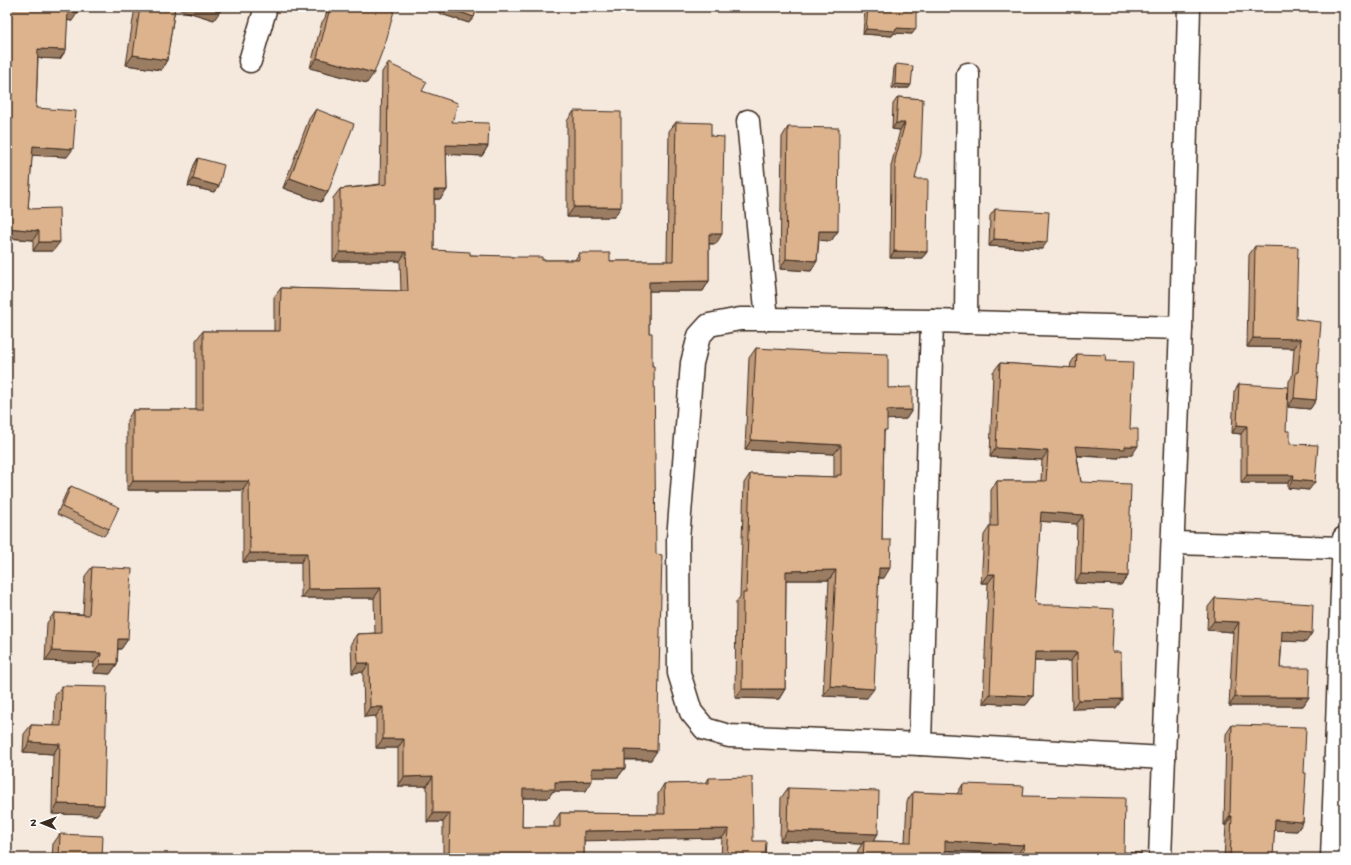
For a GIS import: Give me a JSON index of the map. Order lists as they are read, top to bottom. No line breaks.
{"north":"left"}
